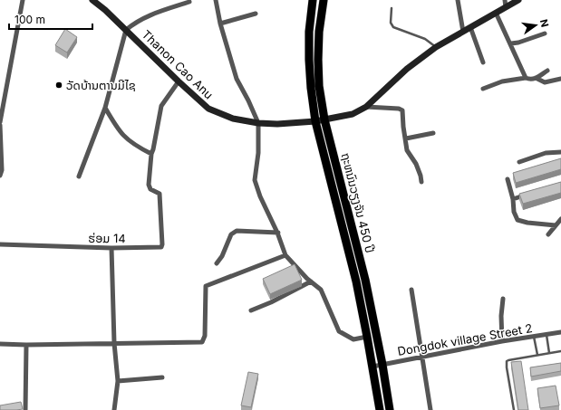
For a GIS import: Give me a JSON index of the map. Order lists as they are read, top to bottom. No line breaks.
{"streets":{"highway":["ຖະຫນົນວຽງຈັນ 450 ປີ"],"street":["Thanon Cao Anu","ຮ່ອມ 14","Dongdok village Street 2"]},"crossings":[["Thanon Cao Anu","ຖະຫນົນວຽງຈັນ 450 ປີ"],["ຖະຫນົນວຽງຈັນ 450 ປີ","Dongdok village Street 2"]],"places":["ວັດບ້ານຕານມີໄຊ"],"scale_bar":"100 m","north":"right"}
